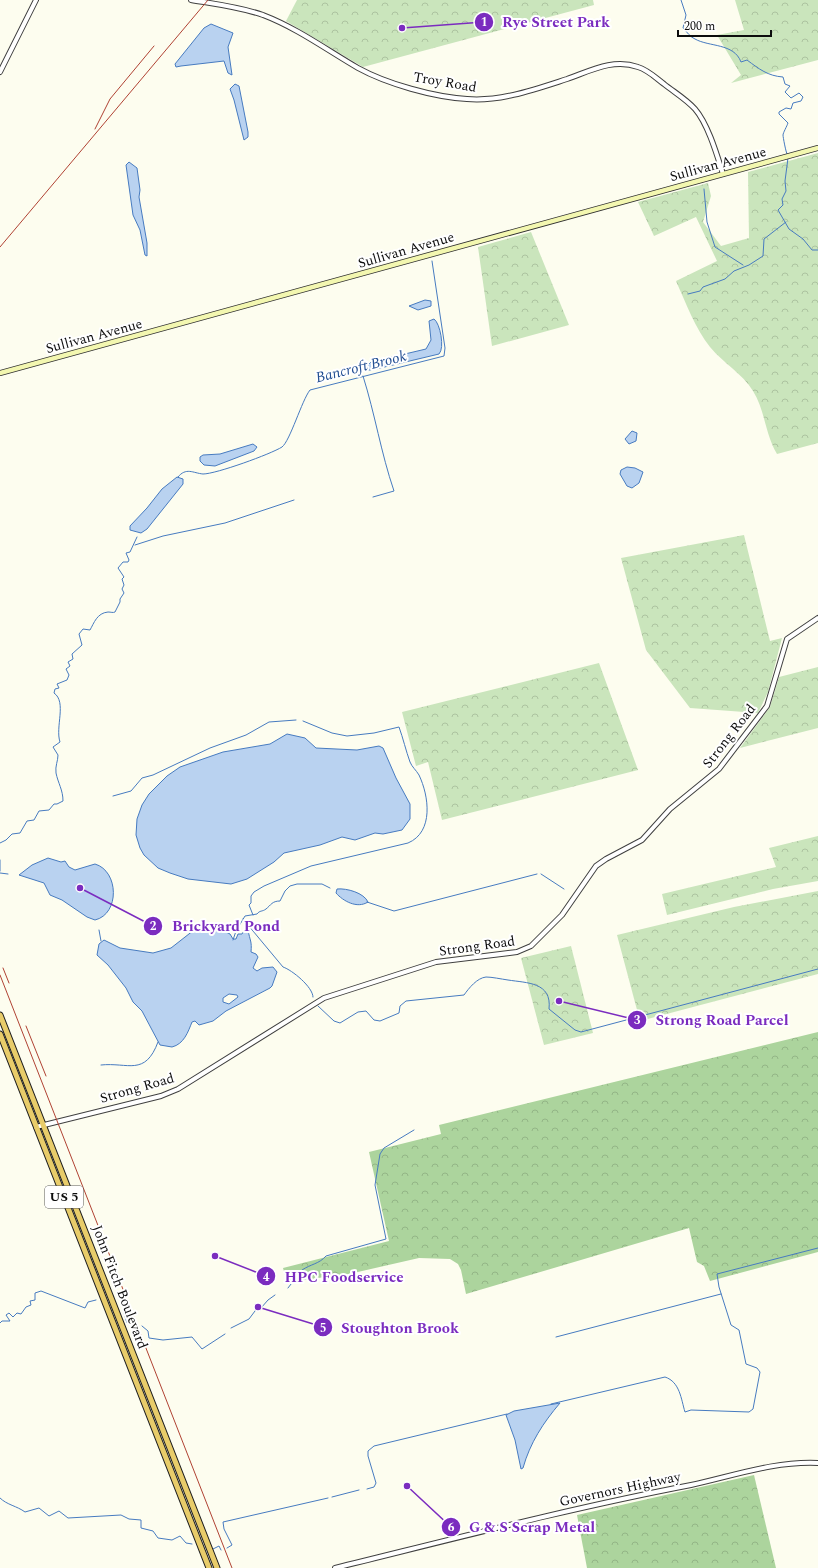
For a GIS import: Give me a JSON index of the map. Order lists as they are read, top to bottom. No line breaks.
{"streets":{"highway":["US 5","John Fitch Boulevard"],"main road":["Sullivan Avenue"],"street":["Troy Road","Strong Road","Governors Highway"]},"crossings":[["Troy Road","Sullivan Avenue"],["Strong Road","John Fitch Boulevard"]],"water":["Bancroft Brook"],"places":["Rye Street Park","Brickyard Pond","Strong Road Parcel","HPC Foodservice","Stoughton Brook","G & S Scrap Metal"],"scale_bar":"200 m"}
